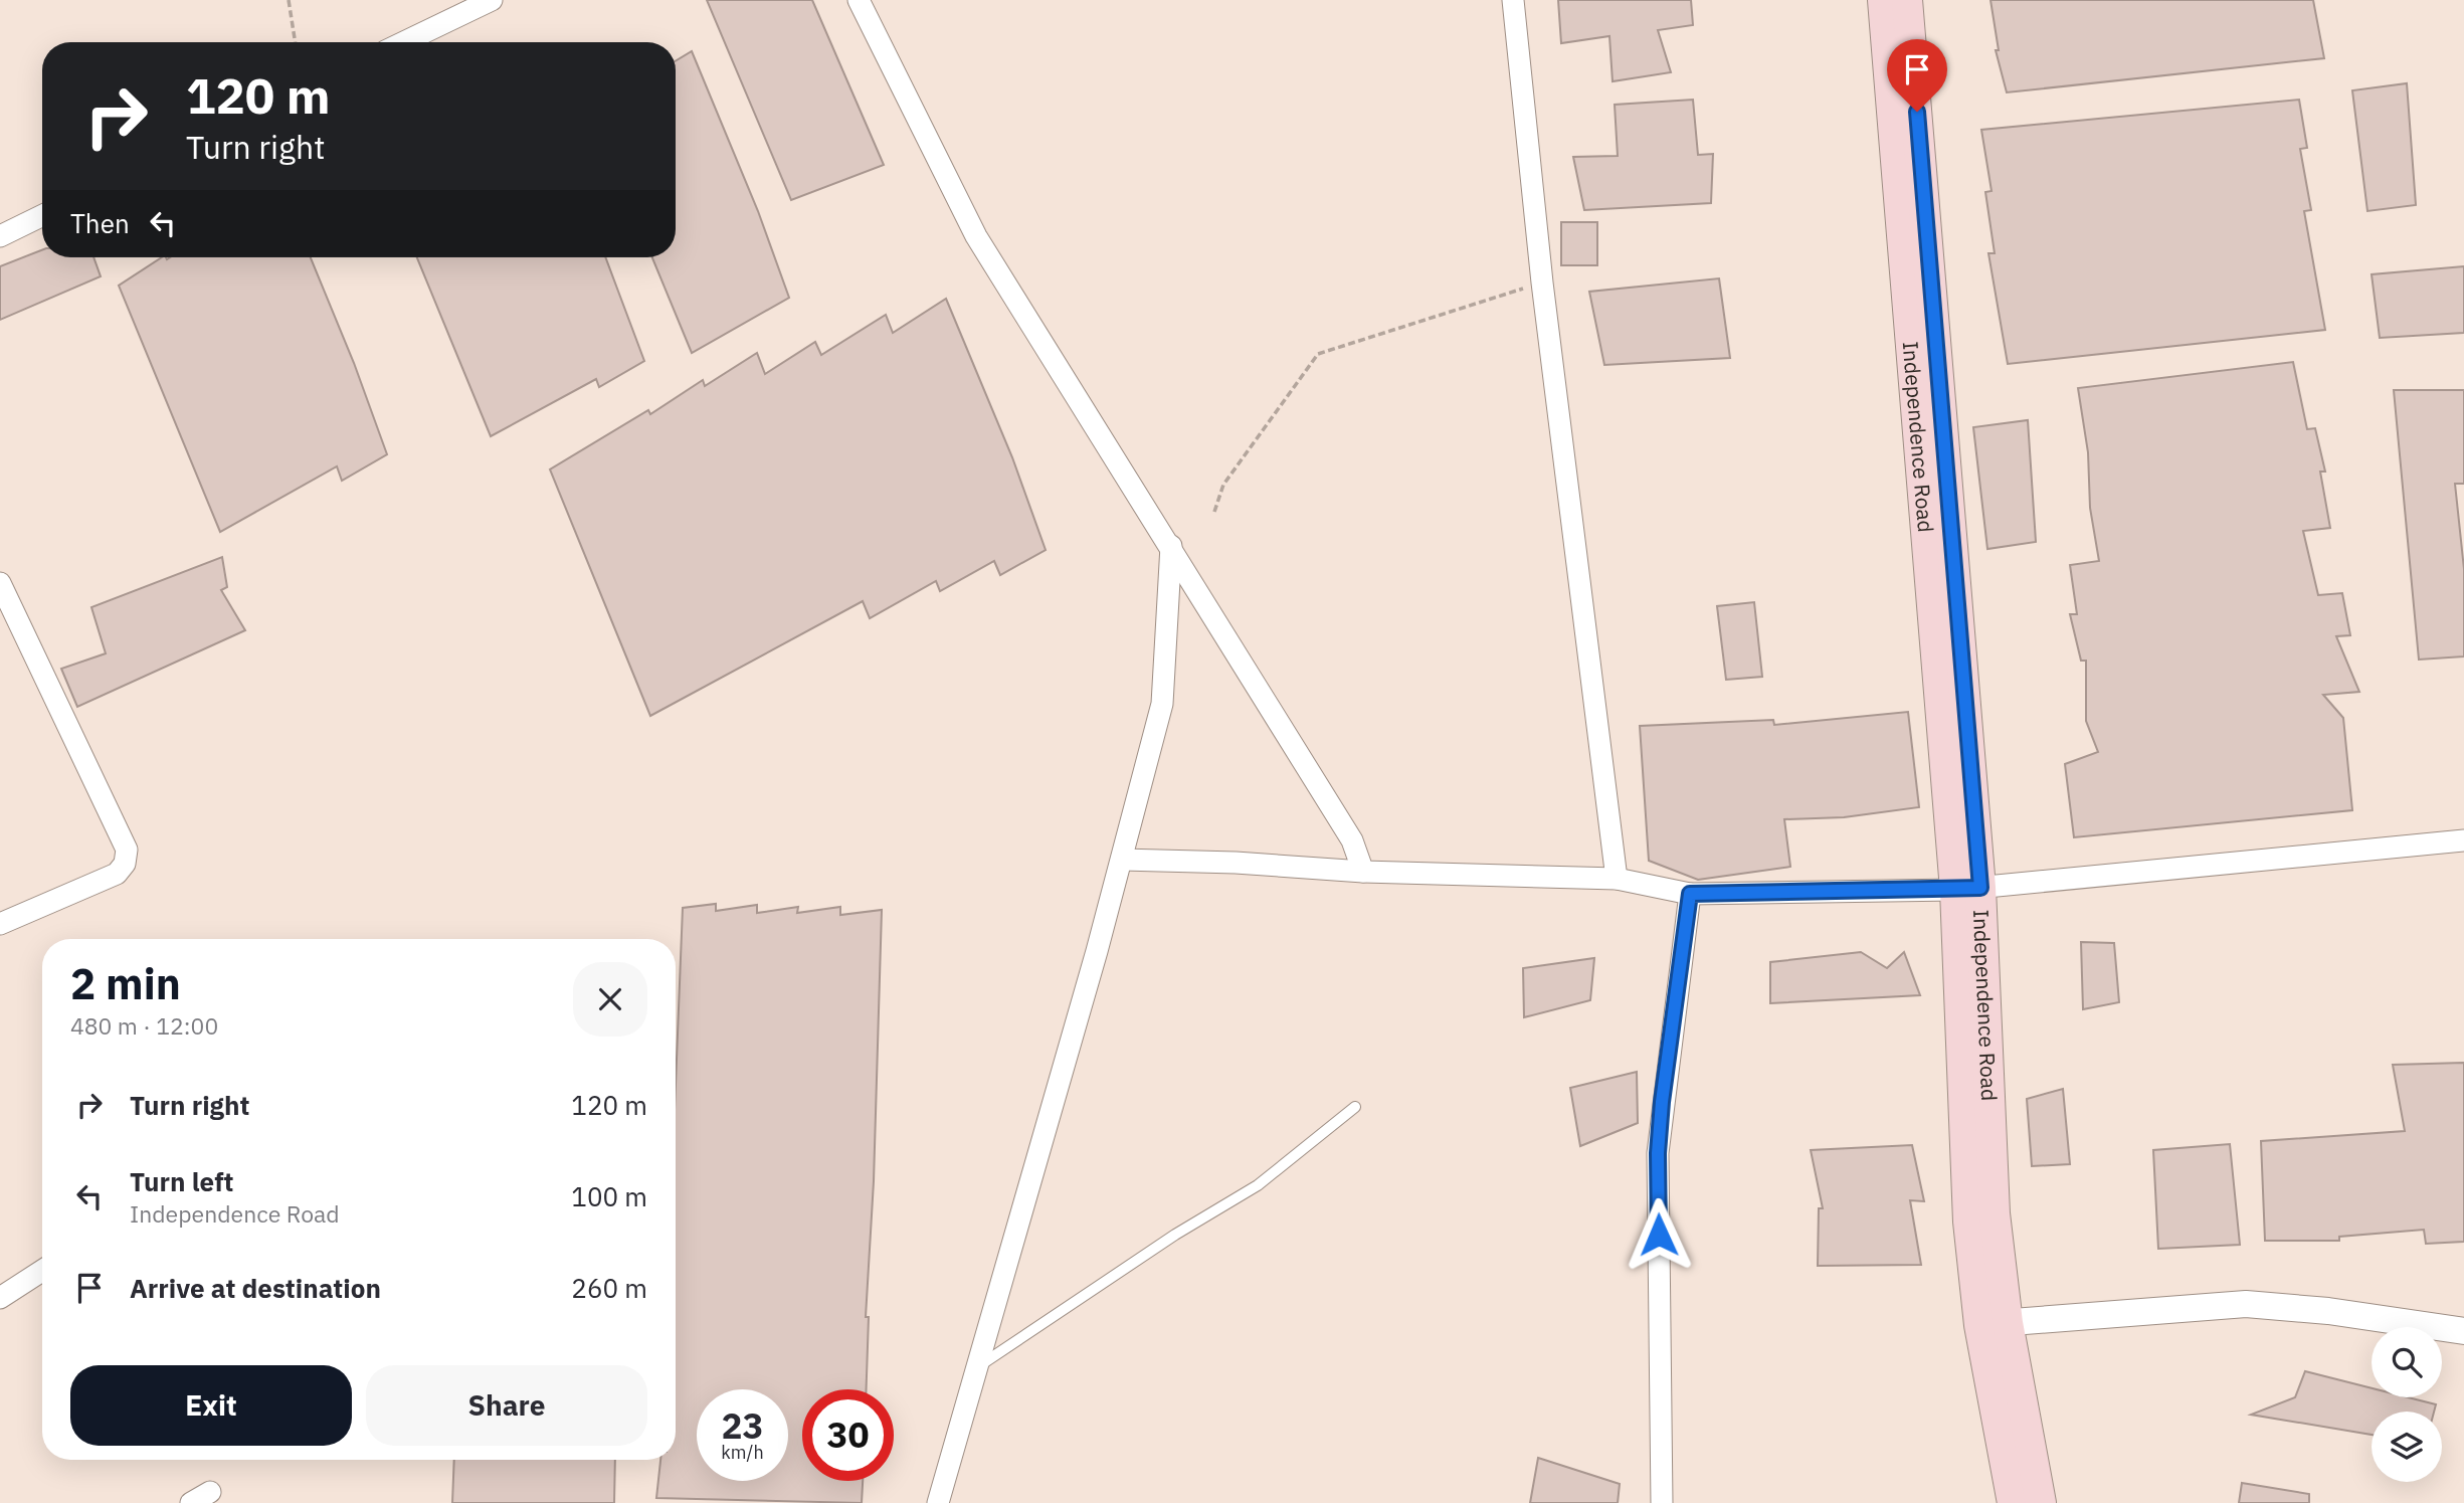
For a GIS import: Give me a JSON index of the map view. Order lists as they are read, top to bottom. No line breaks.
{"streets":{"main road":["Independence Road"]},"page":{"turn":["120 m","Turn right"],"then":"Then","heading":["2 min","480 m · 12:00"],"list":[{"name":"Turn right","value":"120 m"},{"name":"Turn left","note":"Independence Road","value":"100 m"},{"name":"Arrive at destination","value":"260 m"}],"buttons":["Exit","Share"],"speed":"23 km/h","limit":"30"}}
